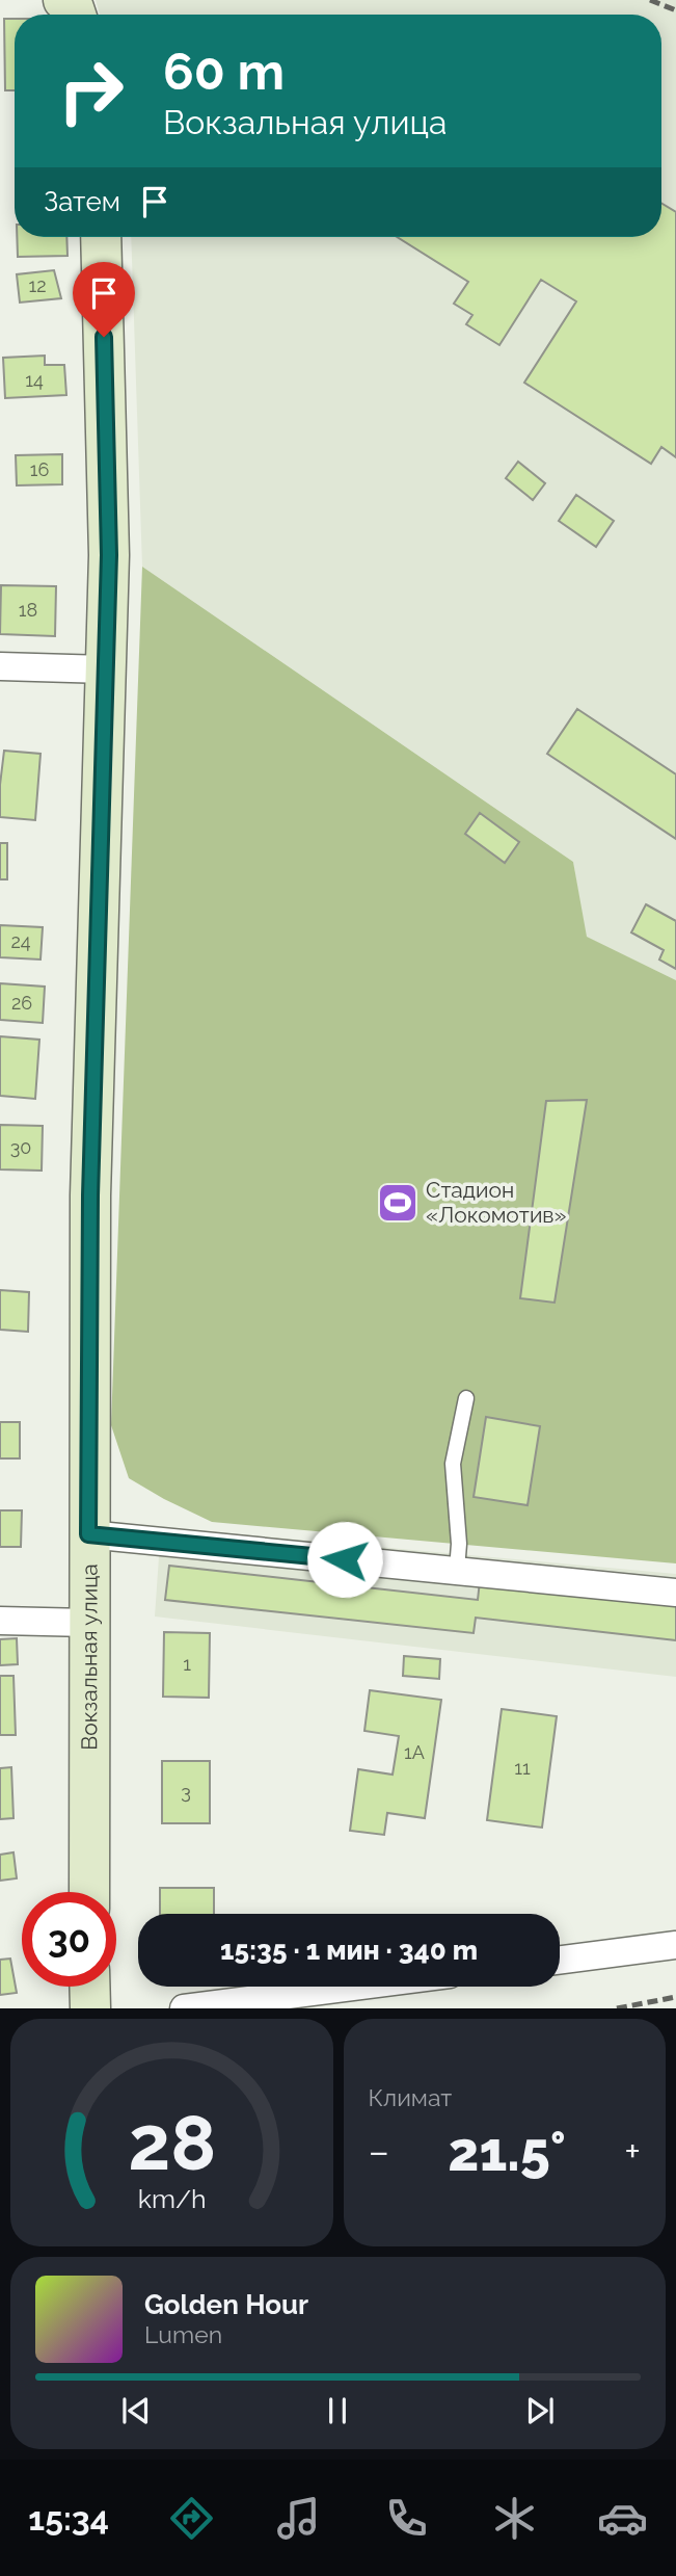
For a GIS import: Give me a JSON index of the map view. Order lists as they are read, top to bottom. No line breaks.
{"streets":{"street":["Вокзальная улица"]},"places":{"sports":["Стадион «Локомотив»"]},"house_numbers":["12","14","16","18","24","26","30","1","1А","11","3"],"page":{"turn":["60 m","Вокзальная улица"],"then":"Затем","limit":"30","trip":"15:35 · 1 мин · 340 m","tile":"Климат","heat":["−","21.5°","+"],"song":["Golden Hour","Lumen"],"tabs":"15:34","gauge":["28","km/h"]}}
